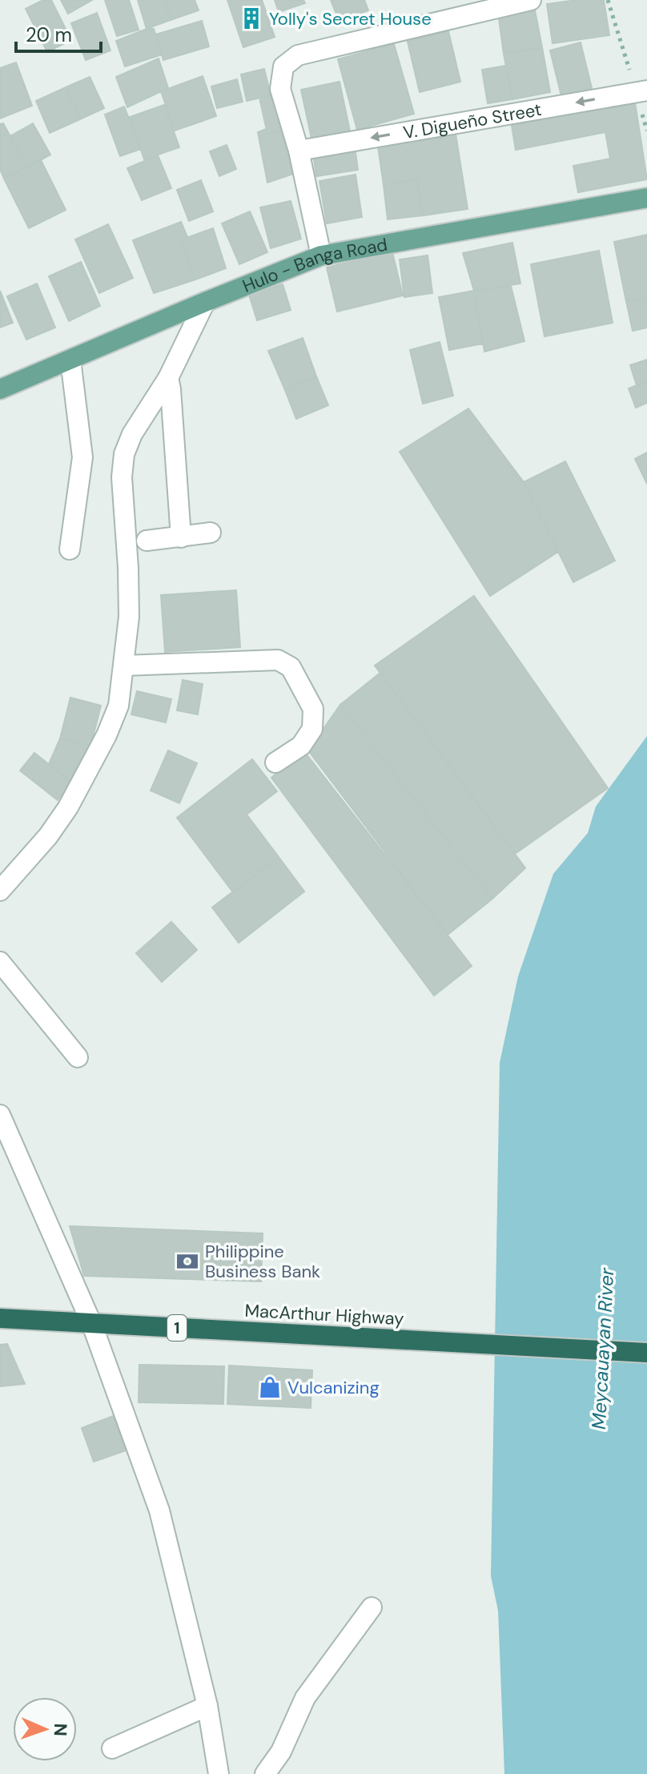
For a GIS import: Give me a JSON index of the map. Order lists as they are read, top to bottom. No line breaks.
{"streets":{"highway":["MacArthur Highway","1"],"main road":["Hulo - Banga Road"],"street":["V. Digueño Street"]},"one_way":["V. Digueño Street"],"water":["Meycauayan River"],"places":{"building":["Yolly's Secret House"],"bank":["Philippine Business Bank"],"shop":["Vulcanizing"]},"scale_bar":"20 m","north":"right"}
